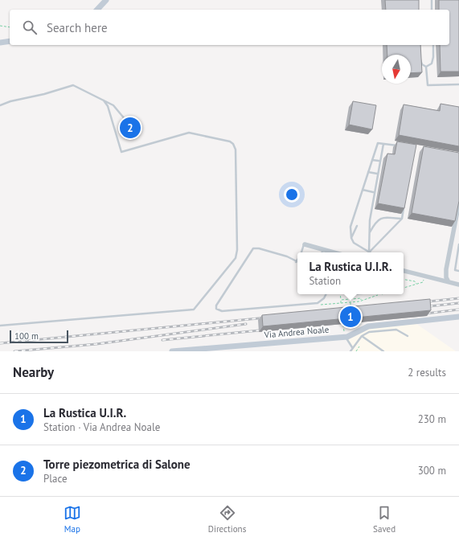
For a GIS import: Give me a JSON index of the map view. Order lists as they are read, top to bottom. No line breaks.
{"streets":{"street":["Via Andrea Noale"]},"scale_bar":"100 m","north":"bottom","page":{"search":"Search here","pins":["2","1"],"popup":["La Rustica U.I.R.","Station"],"scale":"100 m","heading":["Nearby","2 results"],"list":[{"mark":"1","name":"La Rustica U.I.R.","note":"Station · Via Andrea Noale","value":"230 m"},{"mark":"2","name":"Torre piezometrica di Salone","note":"Place","value":"300 m"}],"nav":["Map","Directions","Saved"]}}
